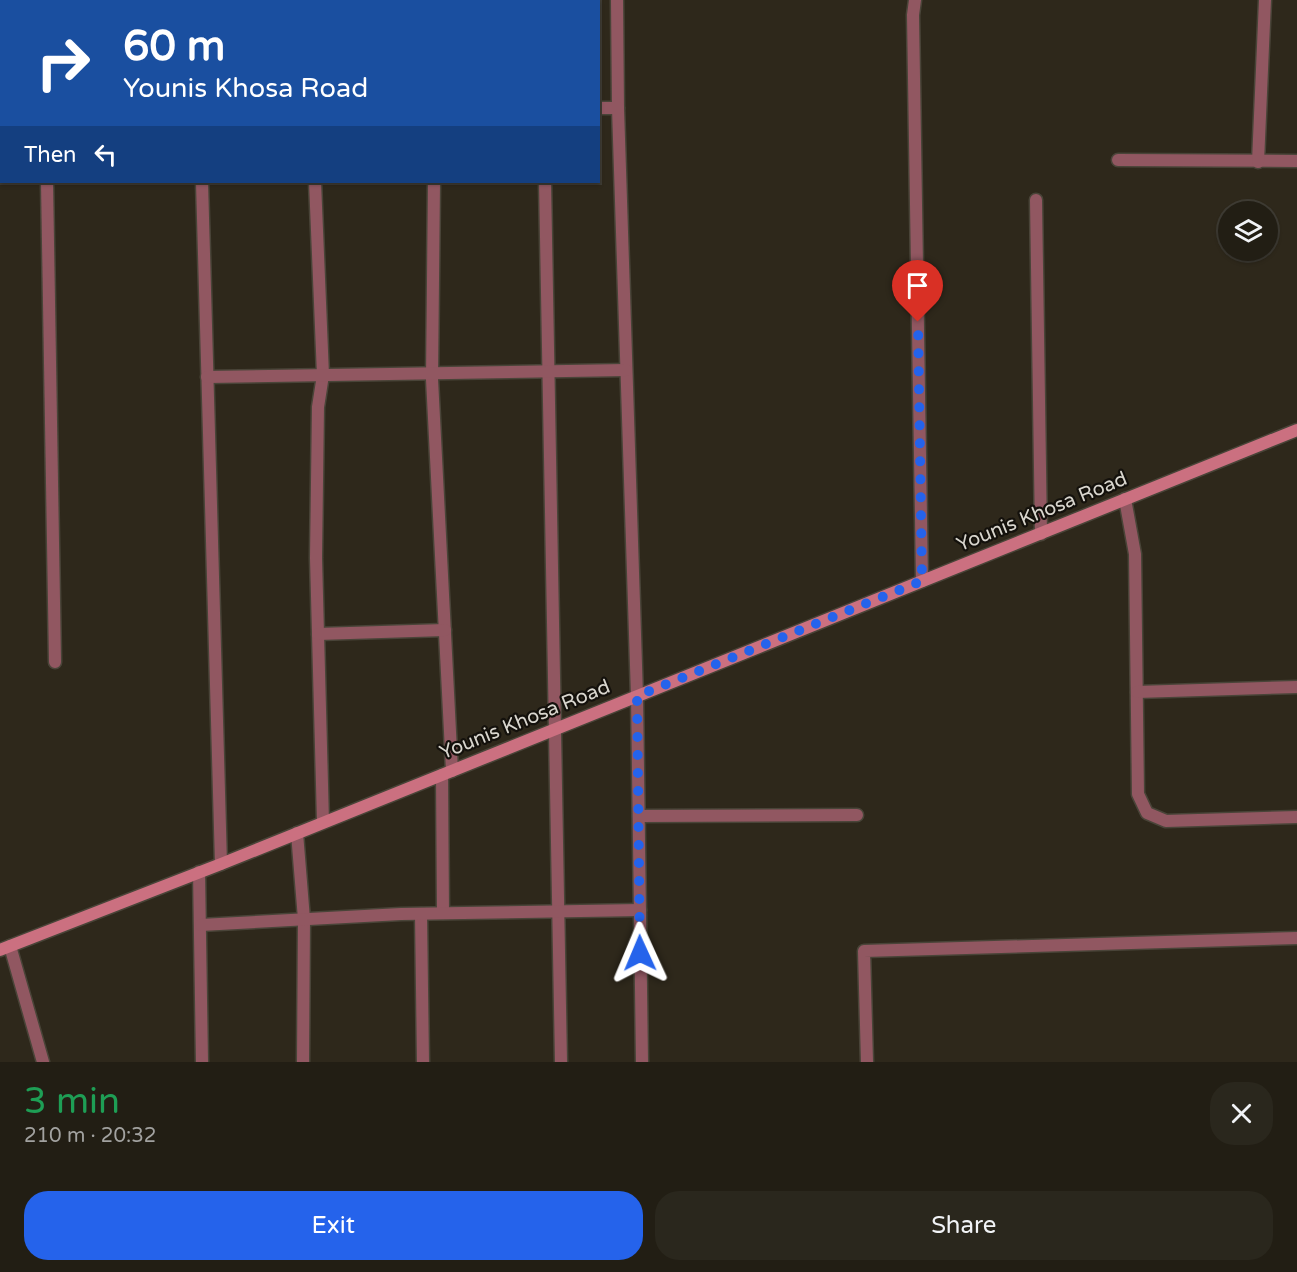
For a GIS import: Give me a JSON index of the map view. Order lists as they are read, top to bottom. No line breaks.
{"streets":{"street":["Younis Khosa Road"]},"page":{"turn":["60 m","Younis Khosa Road"],"then":"Then","heading":["3 min","210 m · 20:32"],"buttons":["Exit","Share"]}}
